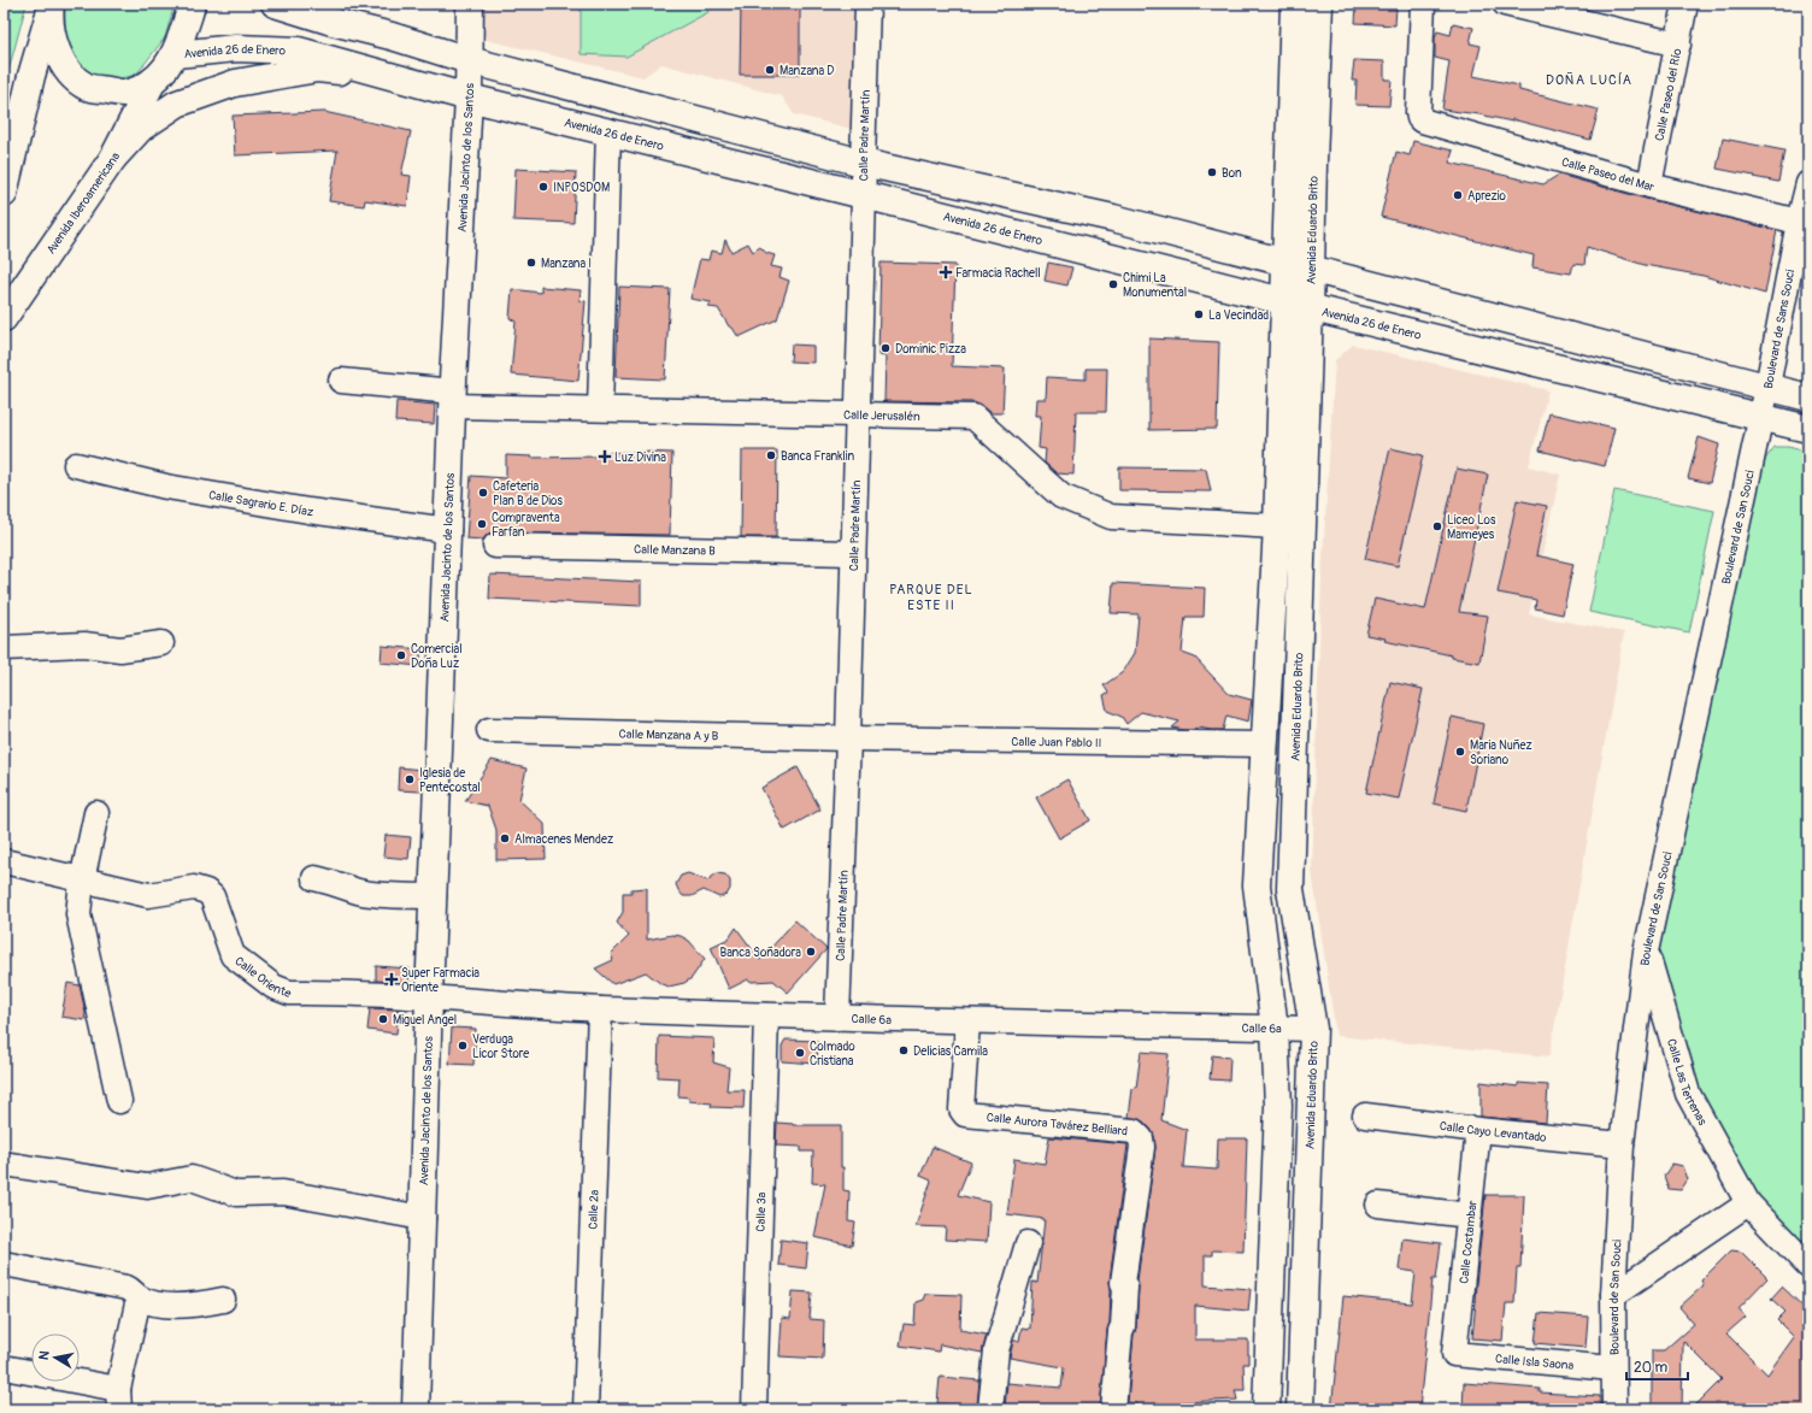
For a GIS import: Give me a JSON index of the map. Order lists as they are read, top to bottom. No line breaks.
{"streets":{"street":["Avenida 26 de Enero","Calle Paseo del Río","Calle Padre Martín","Avenida Jacinto de los Santos","Calle Paseo del Mar","Avenida Iberoamericana","Avenida Eduardo Brito","Boulevard de Sans Souci","Calle Jerusalén","Calle Sagrario E. Díaz","Boulevard de San Souci","Calle Manzana B","Calle Manzana A y B","Calle Juan Pablo II","Calle Oriente","Calle 6a","Calle Las Terrenas","Calle Aurora Tavárez Belliard","Calle Cayo Levantado","Calle 2a","Calle 3a","Calle Costambar","Calle Isla Saona"]},"crossings":[["Avenida 26 de Enero","Calle Padre Martín"],["Avenida 26 de Enero","Avenida Jacinto de los Santos"],["Avenida 26 de Enero","Avenida Eduardo Brito"],["Avenida 26 de Enero","Boulevard de Sans Souci"],["Avenida 26 de Enero","Boulevard de San Souci"],["Calle Paseo del Río","Calle Paseo del Mar"],["Calle Padre Martín","Calle Jerusalén"],["Calle Padre Martín","Calle Manzana B"],["Calle Padre Martín","Calle Manzana A y B"],["Calle Padre Martín","Calle Juan Pablo II"],["Calle Padre Martín","Calle 6a"],["Avenida Jacinto de los Santos","Calle Jerusalén"],["Avenida Jacinto de los Santos","Calle Sagrario E. Díaz"],["Avenida Jacinto de los Santos","Calle Oriente"],["Avenida Jacinto de los Santos","Calle 6a"],["Calle Paseo del Mar","Boulevard de Sans Souci"],["Avenida Eduardo Brito","Calle 6a"],["Boulevard de Sans Souci","Boulevard de San Souci"],["Boulevard de San Souci","Calle Las Terrenas"],["Boulevard de San Souci","Calle Cayo Levantado"],["Boulevard de San Souci","Calle Isla Saona"],["Calle Manzana A y B","Calle Juan Pablo II"],["Calle Oriente","Calle 6a"],["Calle 6a","Calle Aurora Tavárez Belliard"],["Calle 6a","Calle 2a"],["Calle 6a","Calle 3a"],["Calle Cayo Levantado","Calle Costambar"],["Calle Costambar","Calle Isla Saona"]],"districts":["DOÑA LUCÍA","PARQUE DEL ESTE II"],"places":{"other":["Manzana D","Bon","INPOSDOM","Aprezio","Manzana I","Chimi La Monumental","La Vecindad","Dominic Pizza","Banca Franklin","Cafeteria Plan B de Dios","Compraventa Farfan","Liceo Los Mameyes","Comercial Doña Luz","Maria Nuñez Soriano","Iglesia de Pentecostal","Almacenes Mendez","Banca Soñadora","Miguel Angel","Verduga Licor Store","Delicias Camila","Colmado Cristiana"],"health":["Farmacia Rachell","Luz Divina","Super Farmacia Oriente"]},"scale_bar":"20 m","north":"left"}
